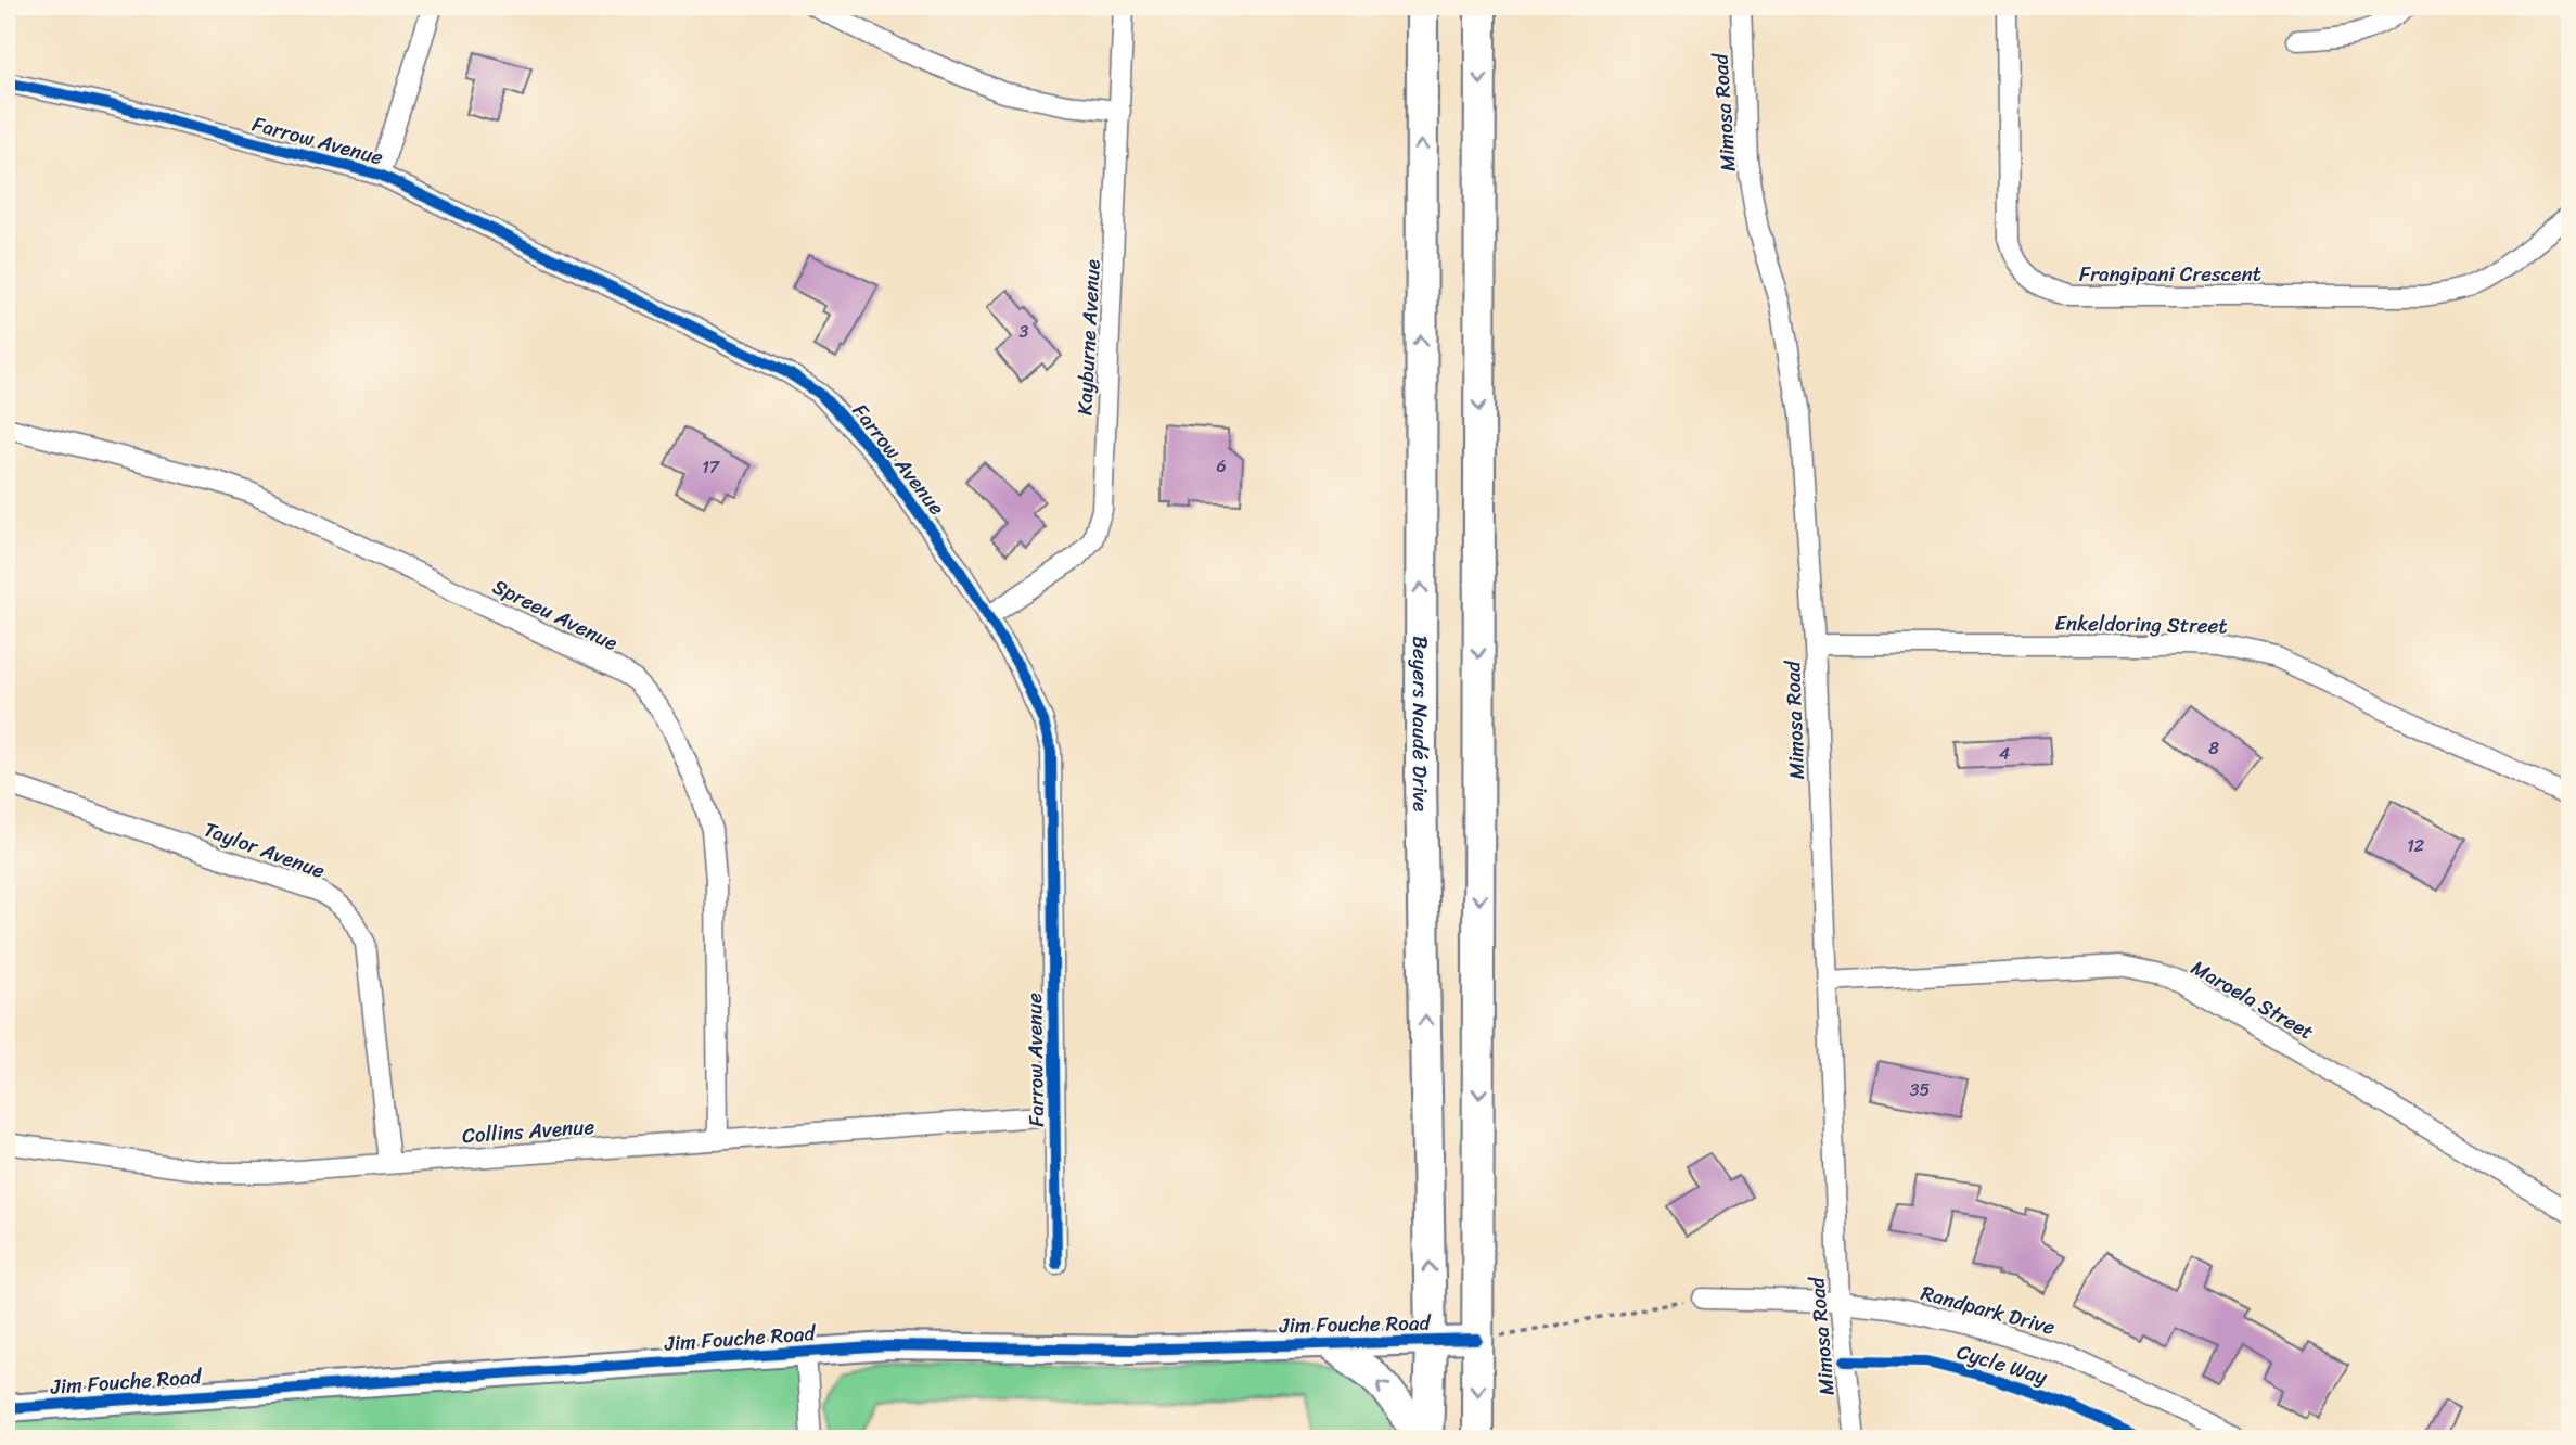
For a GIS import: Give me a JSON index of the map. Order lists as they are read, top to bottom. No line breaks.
{"streets":{"main road":["Beyers Naudé Drive"],"street":["Mimosa Road","Farrow Avenue","Frangipani Crescent","Kayburne Avenue","Spreeu Avenue","Enkeldoring Street","Taylor Avenue","Maroela Street","Collins Avenue","Randpark Drive","Jim Fouche Road"],"cycle path":["Cycle Way"]},"crossings":[["Mimosa Road","Enkeldoring Street"],["Mimosa Road","Maroela Street"],["Mimosa Road","Randpark Drive"],["Farrow Avenue","Kayburne Avenue"],["Farrow Avenue","Collins Avenue"],["Spreeu Avenue","Collins Avenue"],["Beyers Naudé Drive","Jim Fouche Road"],["Taylor Avenue","Collins Avenue"]],"house_numbers":["3","6","17","8","4","12","35"]}
